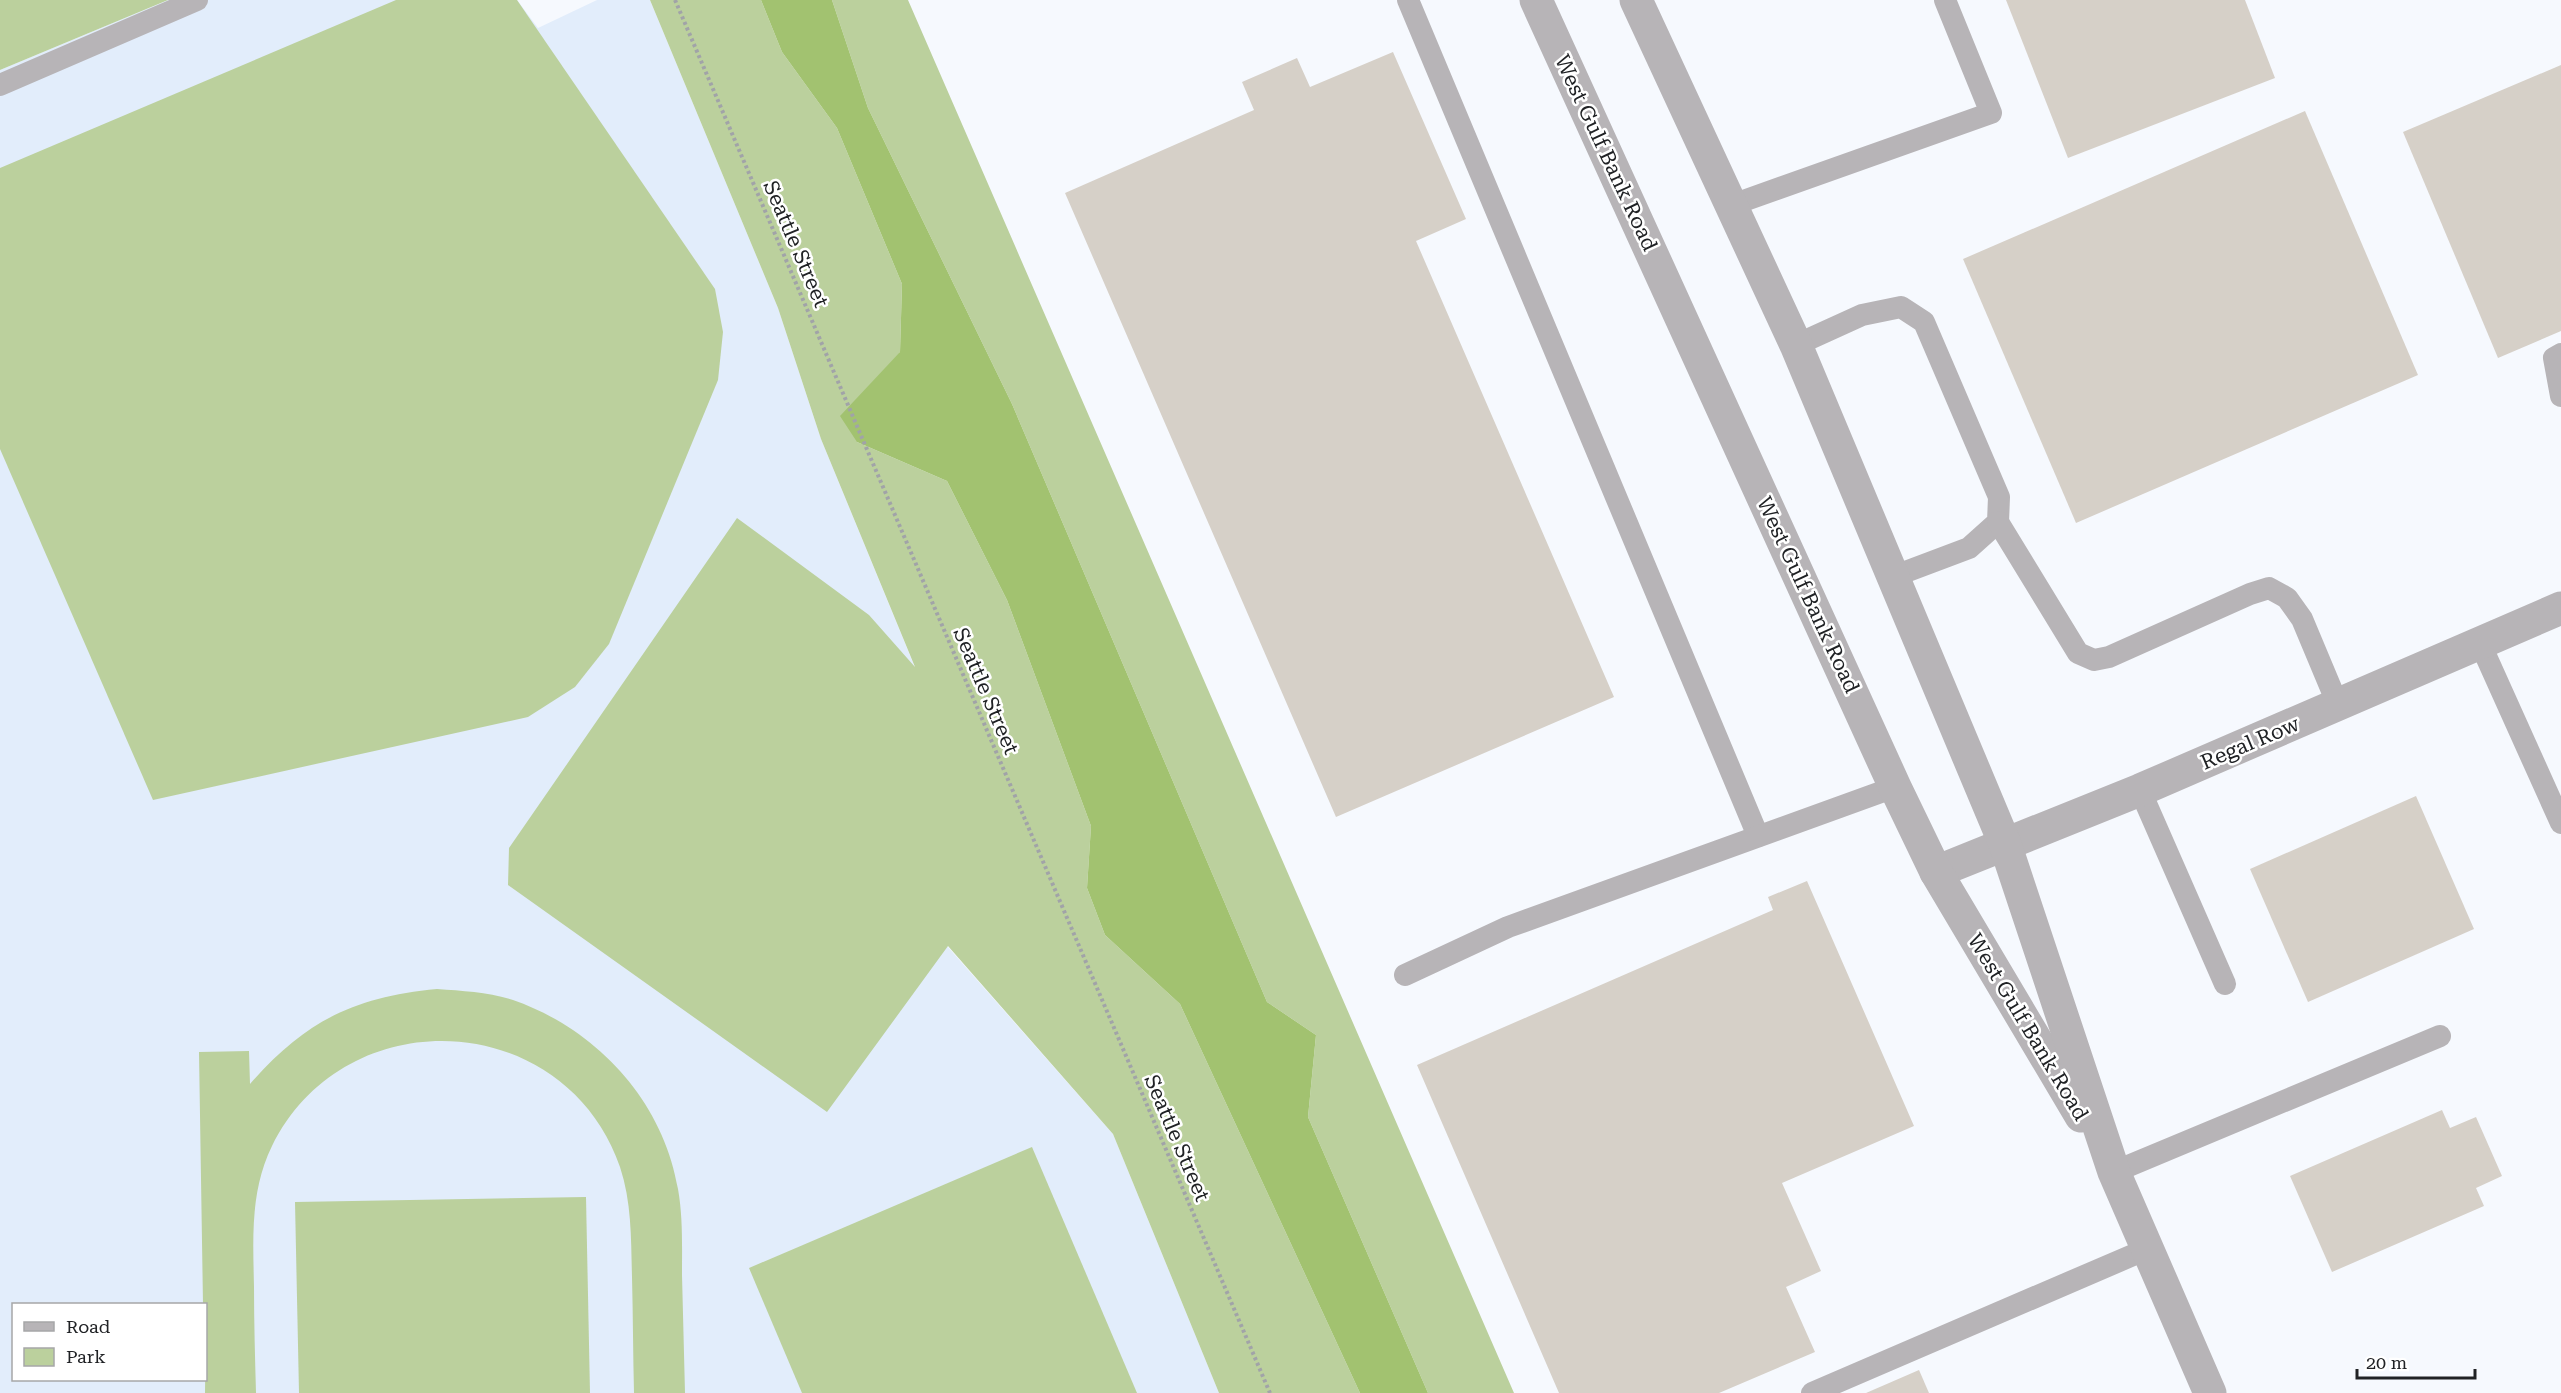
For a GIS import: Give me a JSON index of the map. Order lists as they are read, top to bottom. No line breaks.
{"streets":{"street":["West Gulf Bank Road","Regal Row"],"path":["Seattle Street"]},"crossings":[["West Gulf Bank Road","Regal Row"]],"legend":["Road","Park"],"scale_bar":"20 m"}
